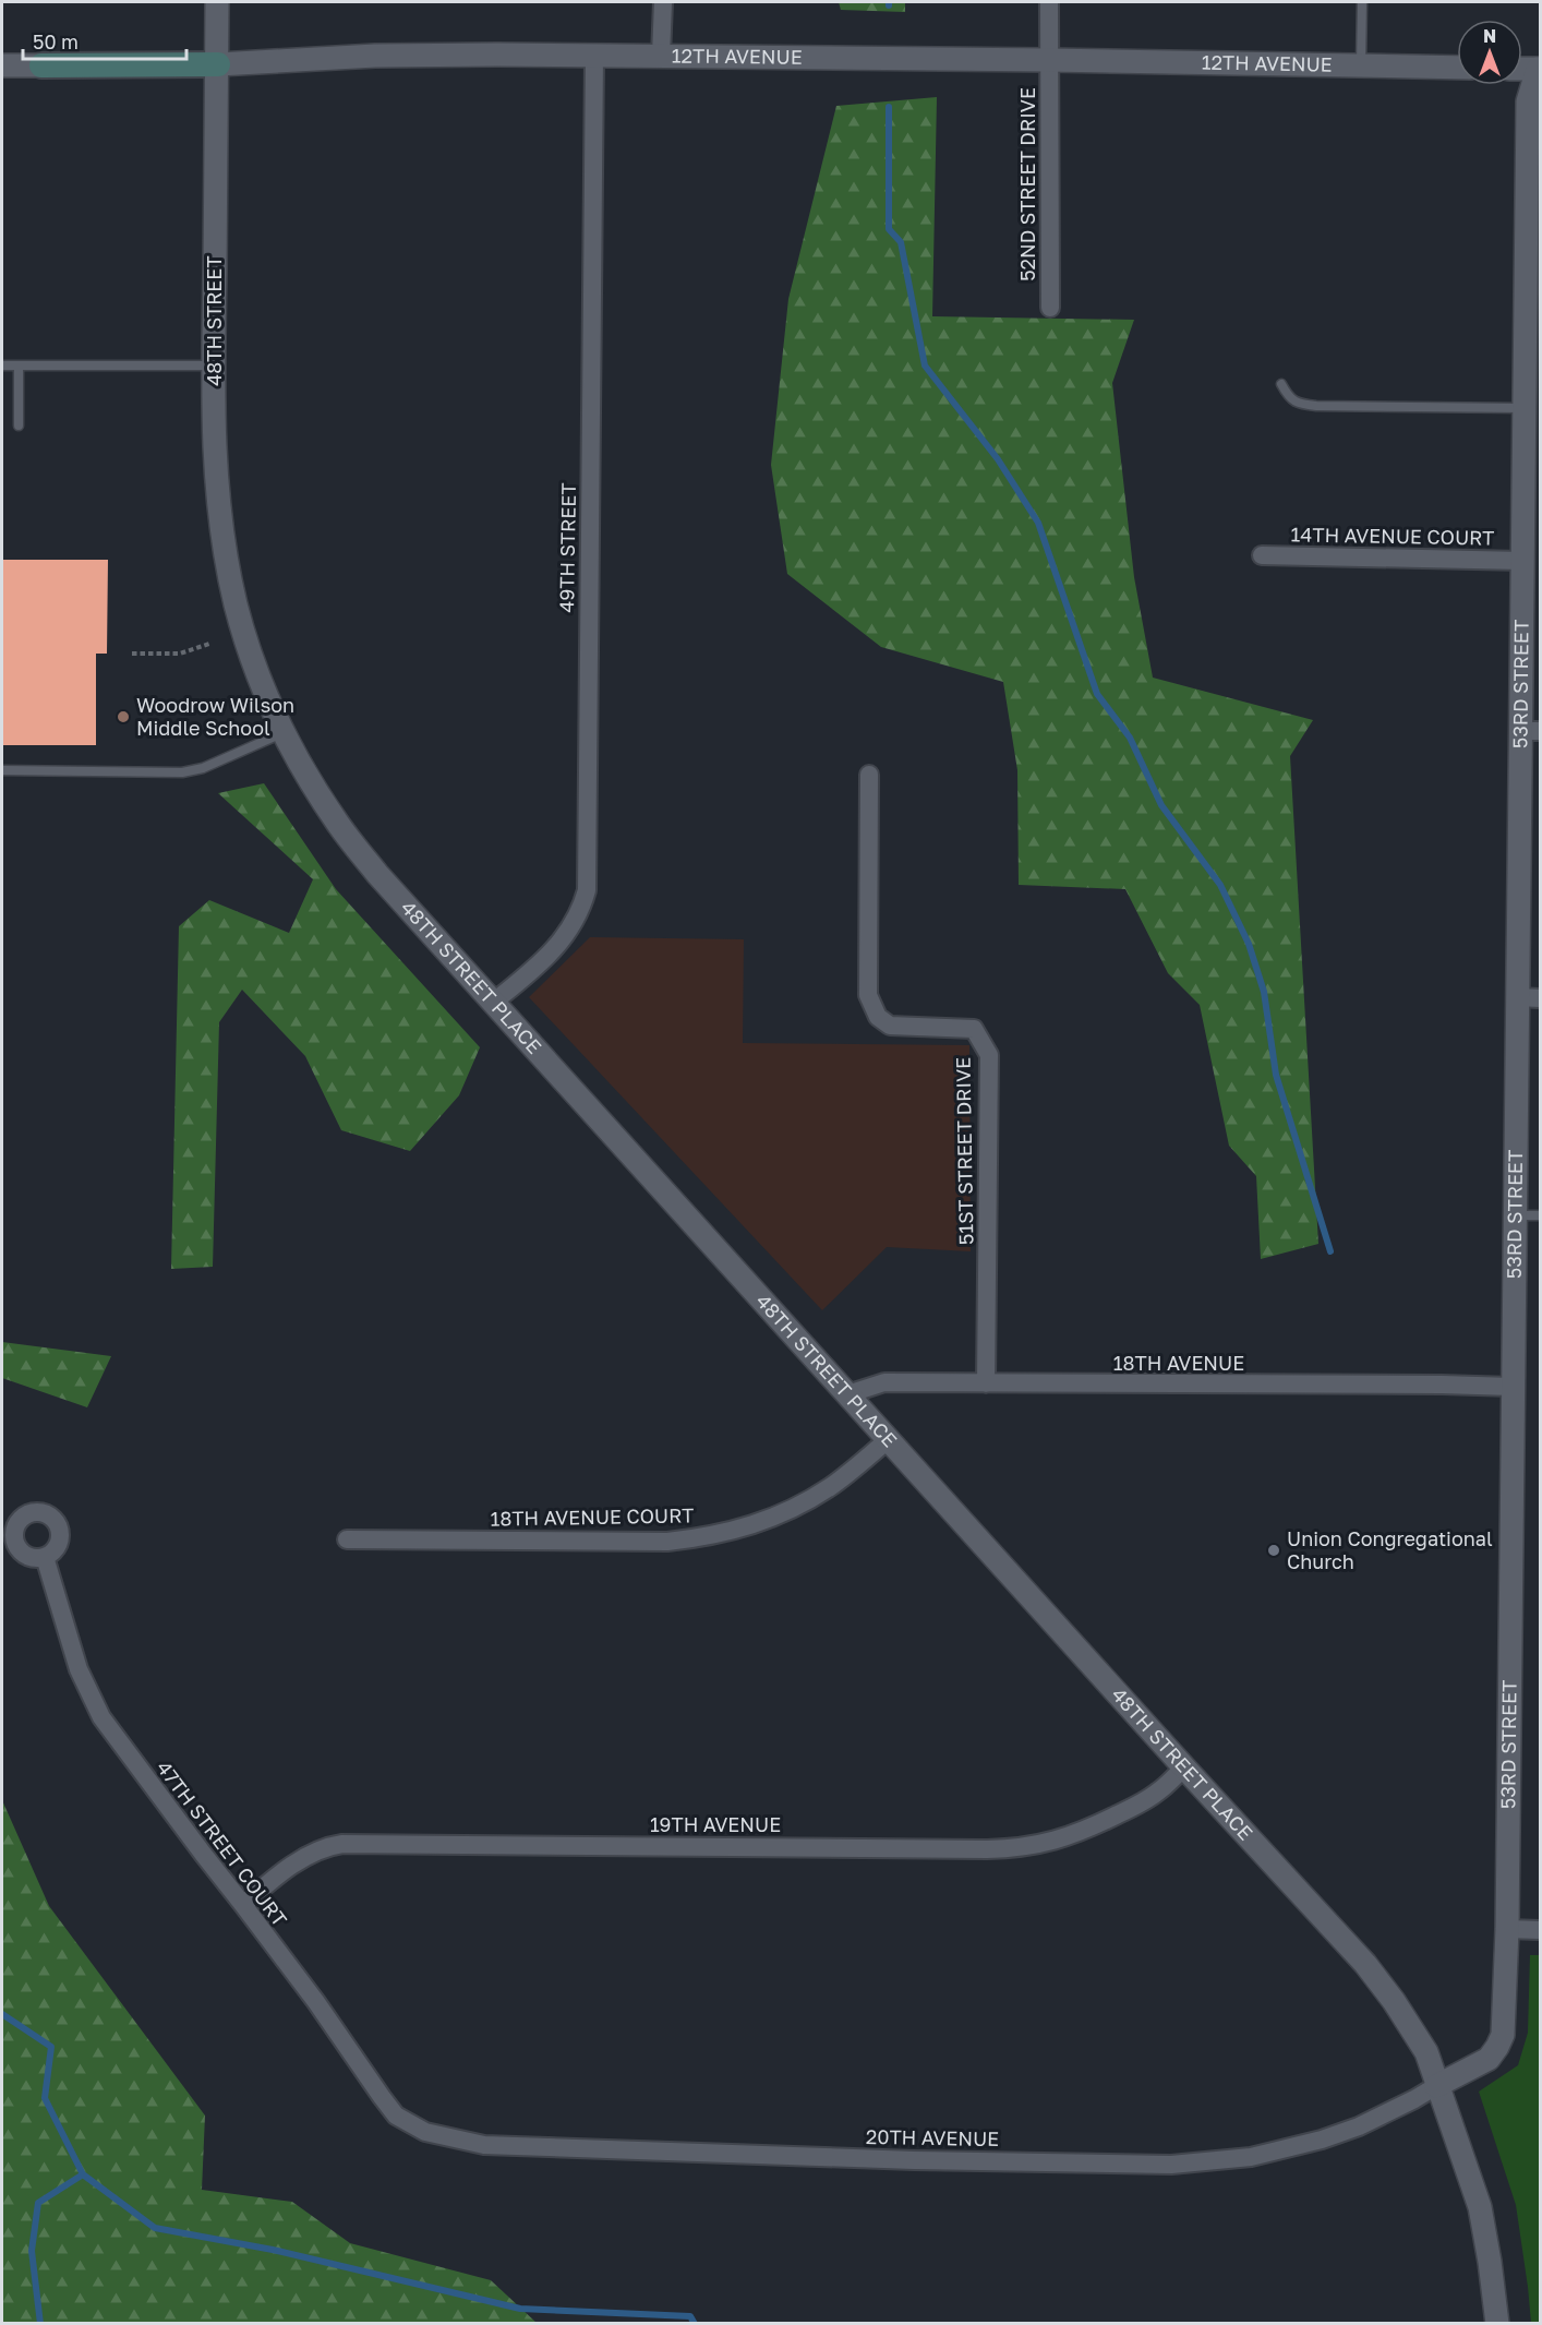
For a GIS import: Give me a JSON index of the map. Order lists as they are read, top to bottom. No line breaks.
{"streets":{"main road":["12TH AVENUE"],"street":["52ND STREET DRIVE","48TH STREET","14TH AVENUE COURT","49TH STREET","53RD STREET","48TH STREET PLACE","51ST STREET DRIVE","18TH AVENUE","18TH AVENUE COURT","19TH AVENUE","47TH STREET COURT","20TH AVENUE"]},"crossings":[["12TH AVENUE","52ND STREET DRIVE"],["12TH AVENUE","48TH STREET"],["12TH AVENUE","49TH STREET"],["48TH STREET","48TH STREET PLACE"],["14TH AVENUE COURT","53RD STREET"],["49TH STREET","48TH STREET PLACE"],["53RD STREET","48TH STREET PLACE"],["53RD STREET","18TH AVENUE"],["53RD STREET","20TH AVENUE"],["48TH STREET PLACE","18TH AVENUE"],["48TH STREET PLACE","18TH AVENUE COURT"],["48TH STREET PLACE","19TH AVENUE"],["48TH STREET PLACE","20TH AVENUE"],["51ST STREET DRIVE","18TH AVENUE"],["19TH AVENUE","47TH STREET COURT"],["47TH STREET COURT","20TH AVENUE"]],"places":["Woodrow Wilson Middle School","Union Congregational Church"],"scale_bar":"50 m","north":"top"}
